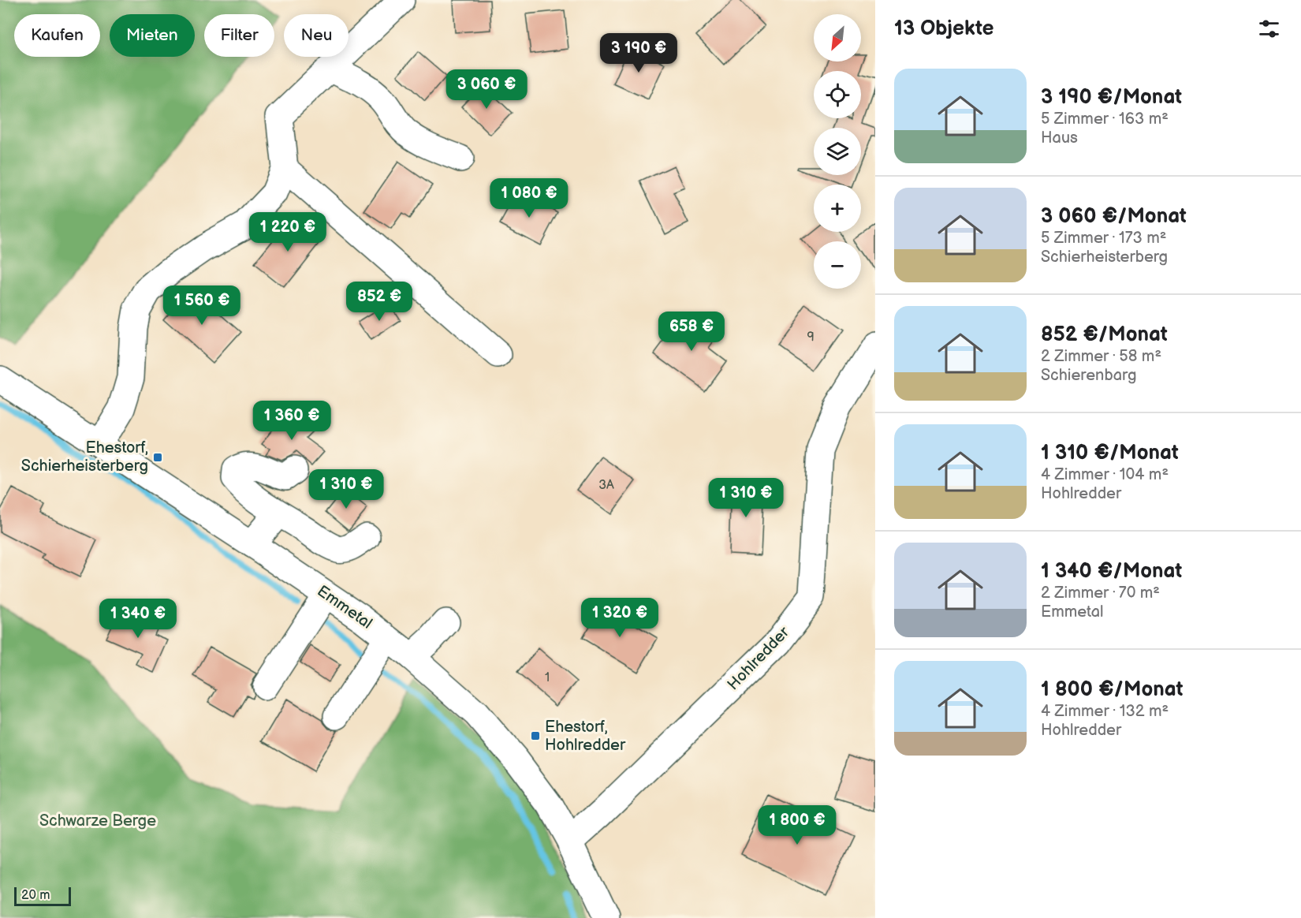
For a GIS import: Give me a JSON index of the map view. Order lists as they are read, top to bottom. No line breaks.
{"streets":{"street":["Emmetal","Hohlredder"]},"crossings":[["Emmetal","Hohlredder"]],"parks":["Schwarze Berge"],"places":{"transit":["Ehestorf, Schierheisterberg","Ehestorf, Hohlredder"]},"house_numbers":["9","3A","1"],"scale_bar":"20 m","north":"bottom left","page":{"heading":"13 Objekte","map_buttons":["+","−"],"chip":["Kaufen","Mieten","Filter","Neu"],"price":["3 190 €","3 060 €","1 080 €","1 220 €","852 €","1 560 €","658 €","1 360 €","1 310 €","1 310 €","1 320 €","1 340 €","1 800 €"],"list":[{"name":"3 190 €/Monat","note":"5 Zimmer · 163 m² · Haus"},{"name":"3 060 €/Monat","note":"5 Zimmer · 173 m² · Schierheisterberg"},{"name":"852 €/Monat","note":"2 Zimmer · 58 m² · Schierenbarg"},{"name":"1 310 €/Monat","note":"4 Zimmer · 104 m² · Hohlredder"},{"name":"1 340 €/Monat","note":"2 Zimmer · 70 m² · Emmetal"},{"name":"1 800 €/Monat","note":"4 Zimmer · 132 m² · Hohlredder"}],"scale":"20 m"}}
